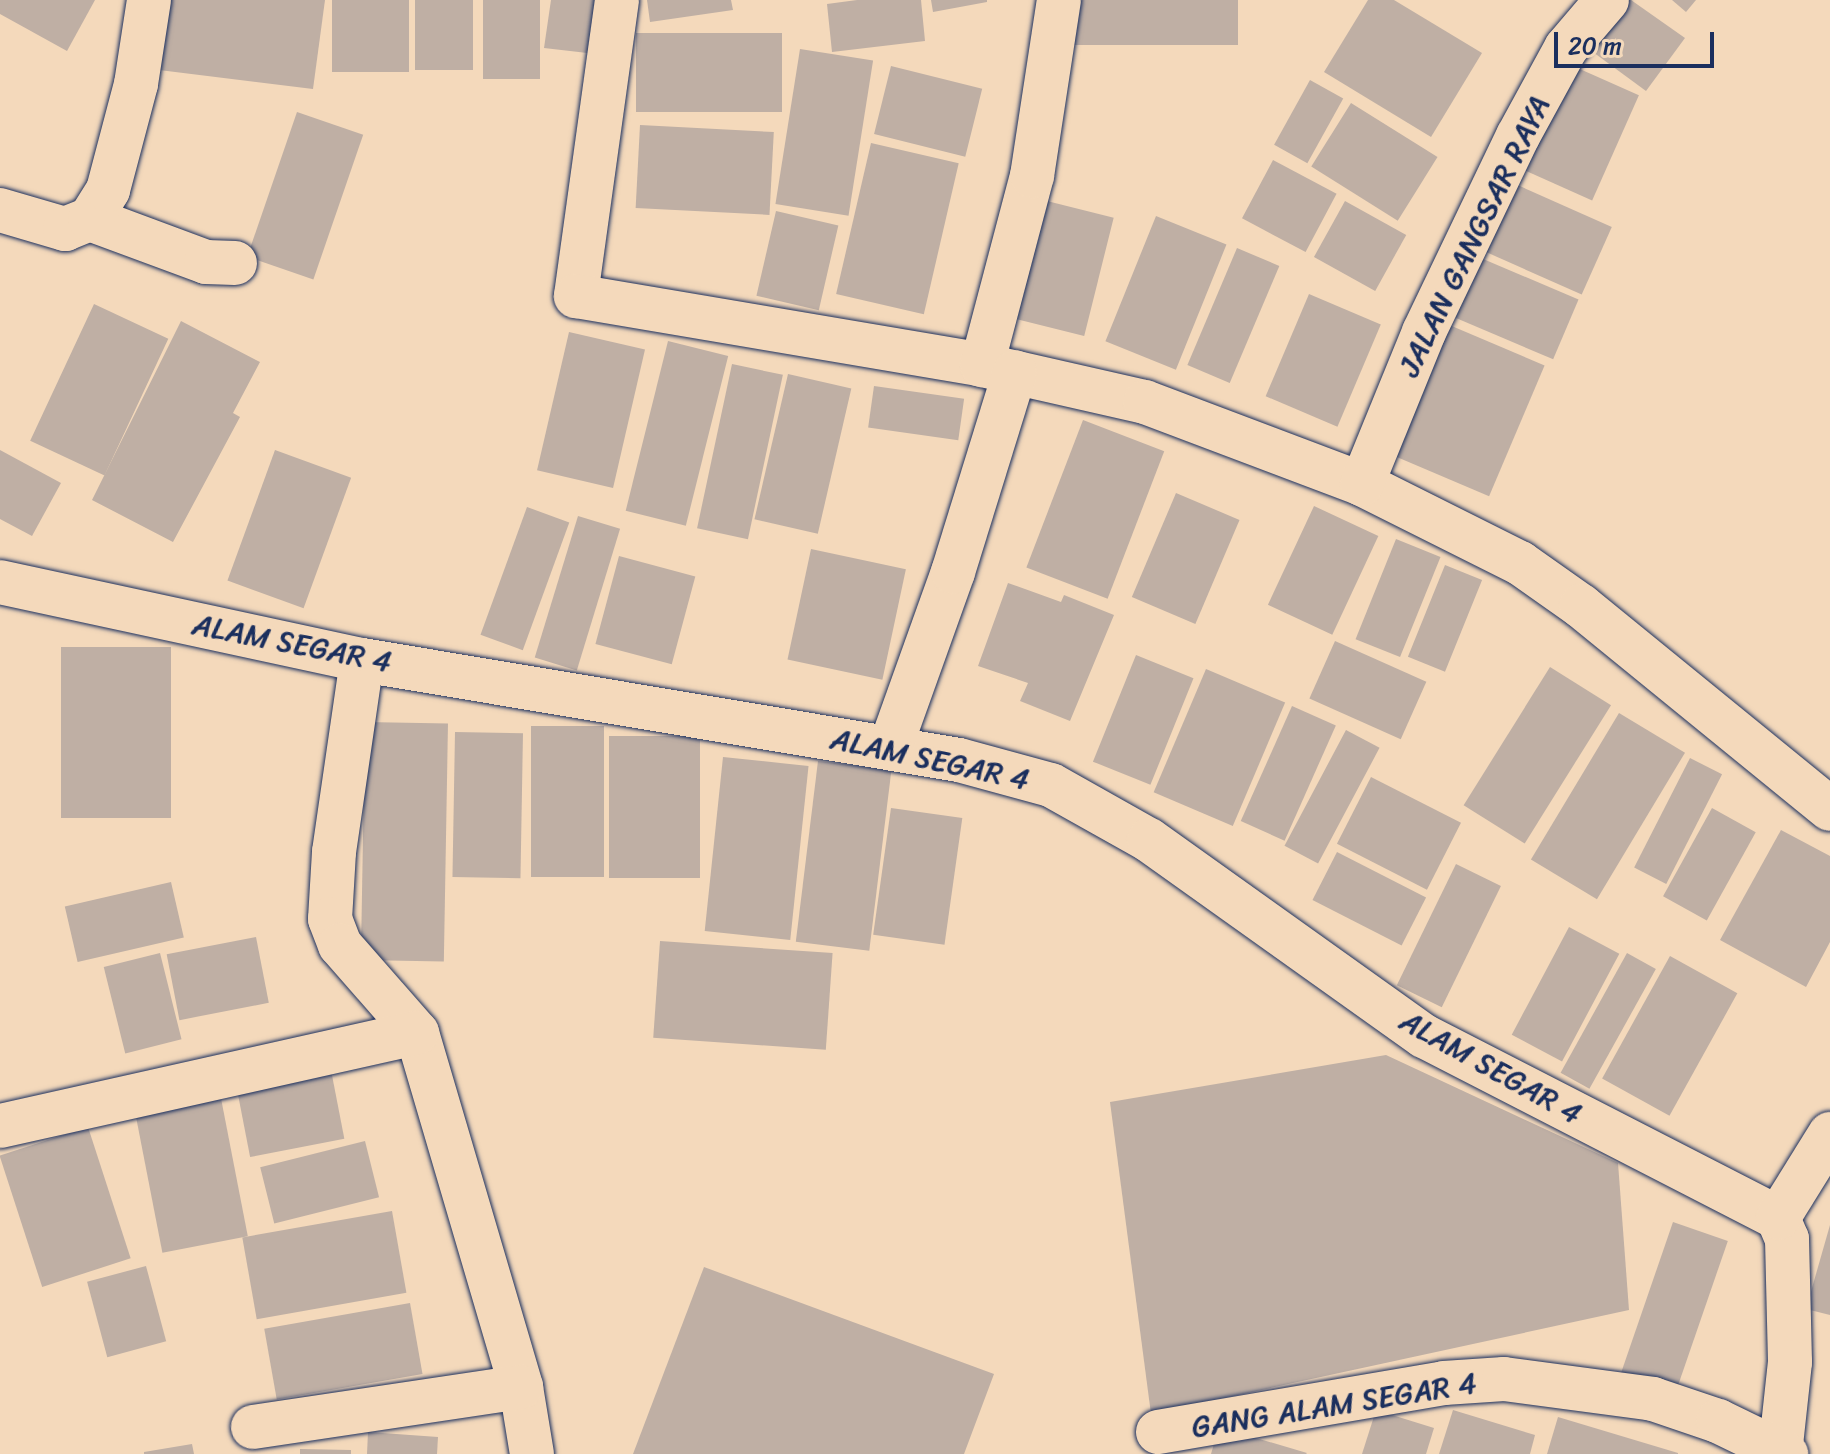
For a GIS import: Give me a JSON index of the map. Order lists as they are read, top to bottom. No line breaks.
{"streets":{"street":["JALAN GANGSAR RAYA","ALAM SEGAR 4","GANG ALAM SEGAR 4"]},"scale_bar":"20 m"}
